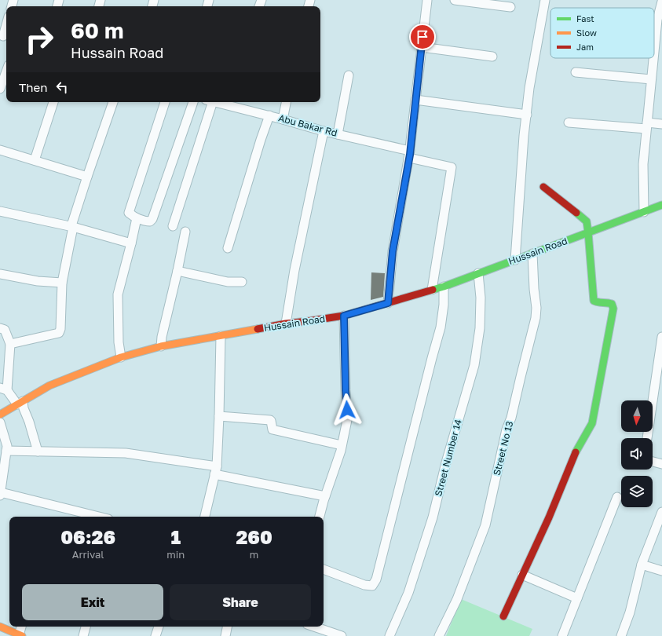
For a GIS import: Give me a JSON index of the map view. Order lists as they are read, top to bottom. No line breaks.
{"streets":{"street":["Abu Bakar Rd","Hussain Road","Street No 13","Street Number 14"]},"crossings":[["Abu Bakar Rd","Hussain Road"],["Hussain Road","Street No 13"],["Hussain Road","Street Number 14"]],"legend":["Fast","Slow","Jam"],"north":"bottom","page":{"turn":["60 m","Hussain Road"],"then":"Then","eta":["06:26","Arrival","1","min","260","m"],"buttons":["Exit","Share"]}}
